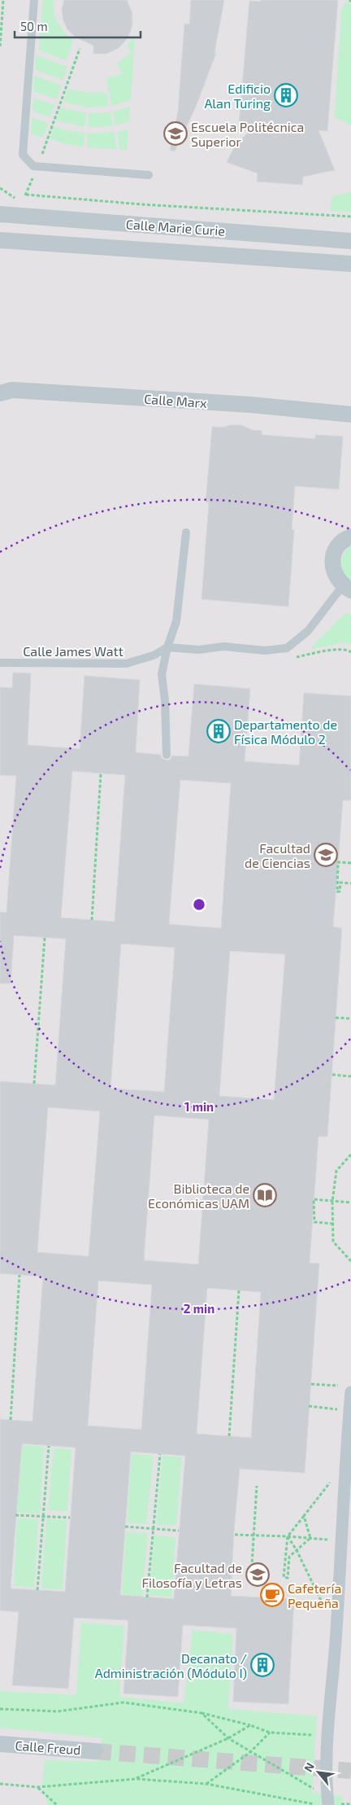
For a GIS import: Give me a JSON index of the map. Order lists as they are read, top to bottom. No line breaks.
{"streets":{"street":["Calle Marie Curie","Calle Marx","Calle Freud"],"lane":["Calle James Watt"]},"places":{"building":["Edificio Alan Turing","Departamento de Física Módulo 2","Decanato / Administración (Módulo I)"],"school or university":["Escuela Politécnica Superior","Facultad de Ciencias","Facultad de Filosofía y Letras"],"library":["Biblioteca de Económicas UAM"],"cafe":["Cafetería Pequeña"]},"scale_bar":"50 m","north":"top left","rings":["1 min","2 min"]}
